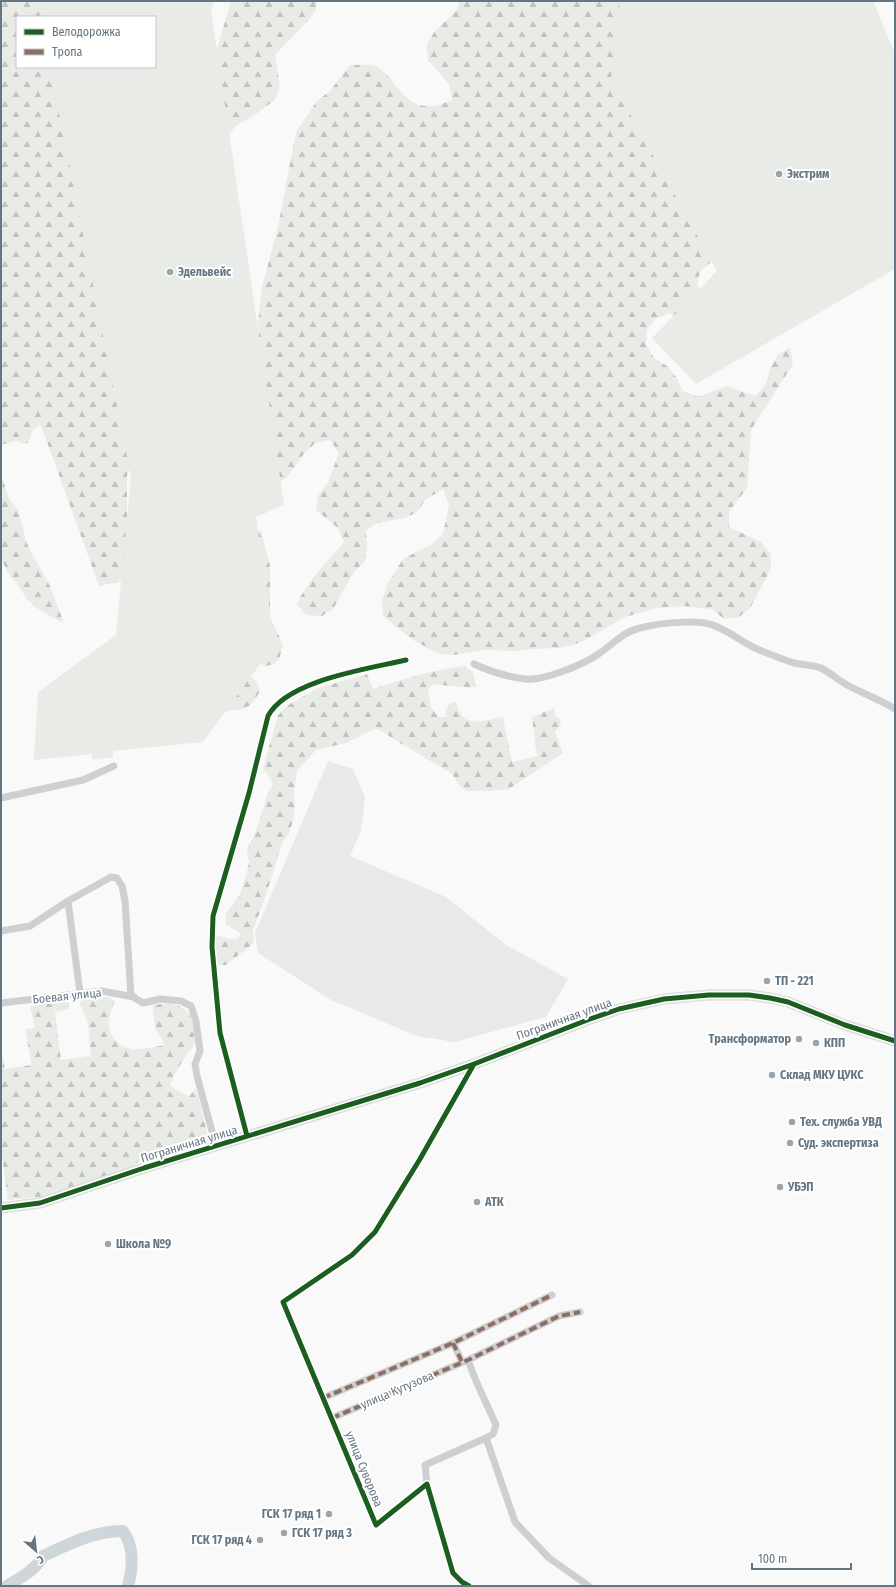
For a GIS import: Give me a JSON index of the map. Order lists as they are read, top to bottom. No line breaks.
{"streets":{"street":["Боевая улица","Пограничная улица","улица Кутузова","улица Суворова"]},"crossings":[["Боевая улица","Пограничная улица"],["Пограничная улица","улица Суворова"],["улица Кутузова","улица Суворова"]],"places":["Экстрим","Эдельвейс","ТП - 221","Трансформатор","КПП","Склад МКУ ЦУКС","Тех. служба УВД","Суд. экспертиза","УБЭП","АТК","Школа №9","ГСК 17 ряд 1","ГСК 17 ряд 3","ГСК 17 ряд 4"],"legend":["Велодорожка","Тропа"],"scale_bar":"100 m","north":"bottom right"}
